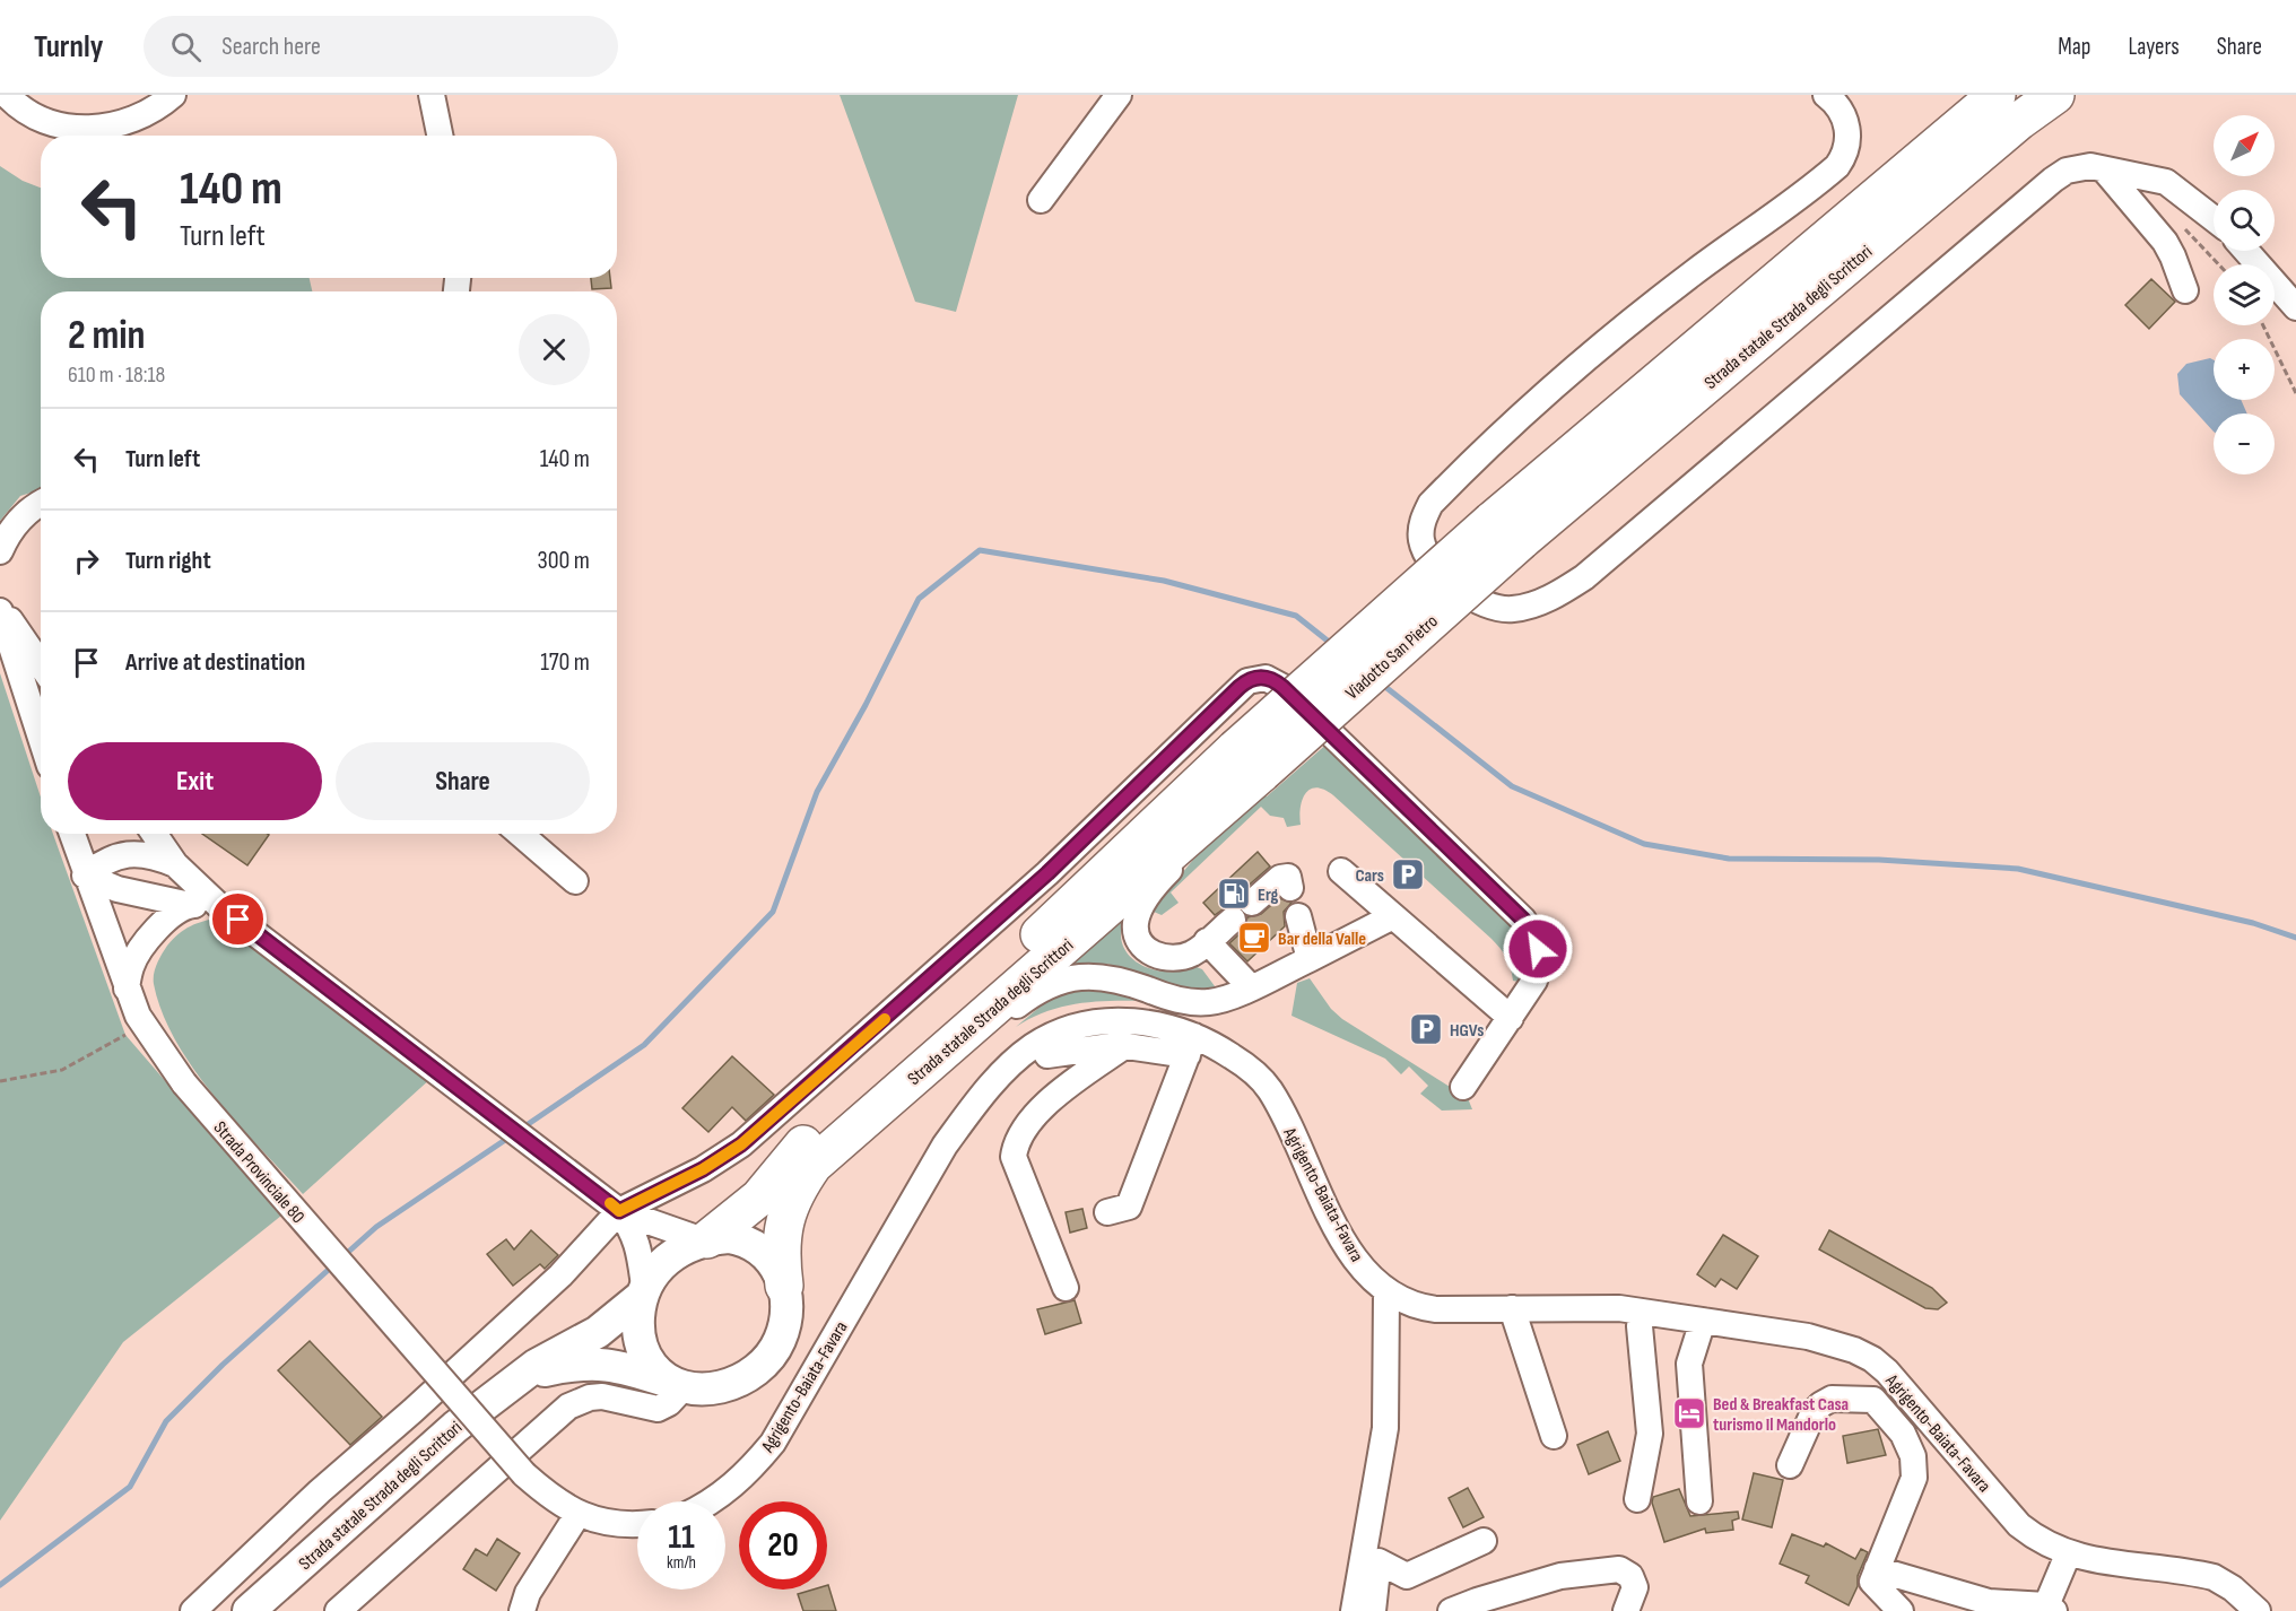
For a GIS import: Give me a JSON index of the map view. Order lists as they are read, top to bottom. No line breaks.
{"streets":{"highway":["Strada statale Strada degli Scrittori","Viadotto San Pietro"],"street":["Strada Provinciale 80","Agrigento-Baiata-Favara"]},"crossings":[["Strada statale Strada degli Scrittori","Viadotto San Pietro"]],"places":{"parking":["Cars","HGVs"],"fuel station":["Erg"],"cafe":["Bar della Valle"],"hotel":["Bed & Breakfast Casa turismo Il Mandorlo"]},"north":"top right","page":{"header":"Turnly","search":"Search here","nav":["Map","Layers","Share"],"map_buttons":["+","−"],"turn":["140 m","Turn left"],"heading":["2 min","610 m · 18:18"],"list":[{"name":"Turn left","value":"140 m"},{"name":"Turn right","value":"300 m"},{"name":"Arrive at destination","value":"170 m"}],"buttons":["Exit","Share"],"speed":"11 km/h","limit":"20"}}
